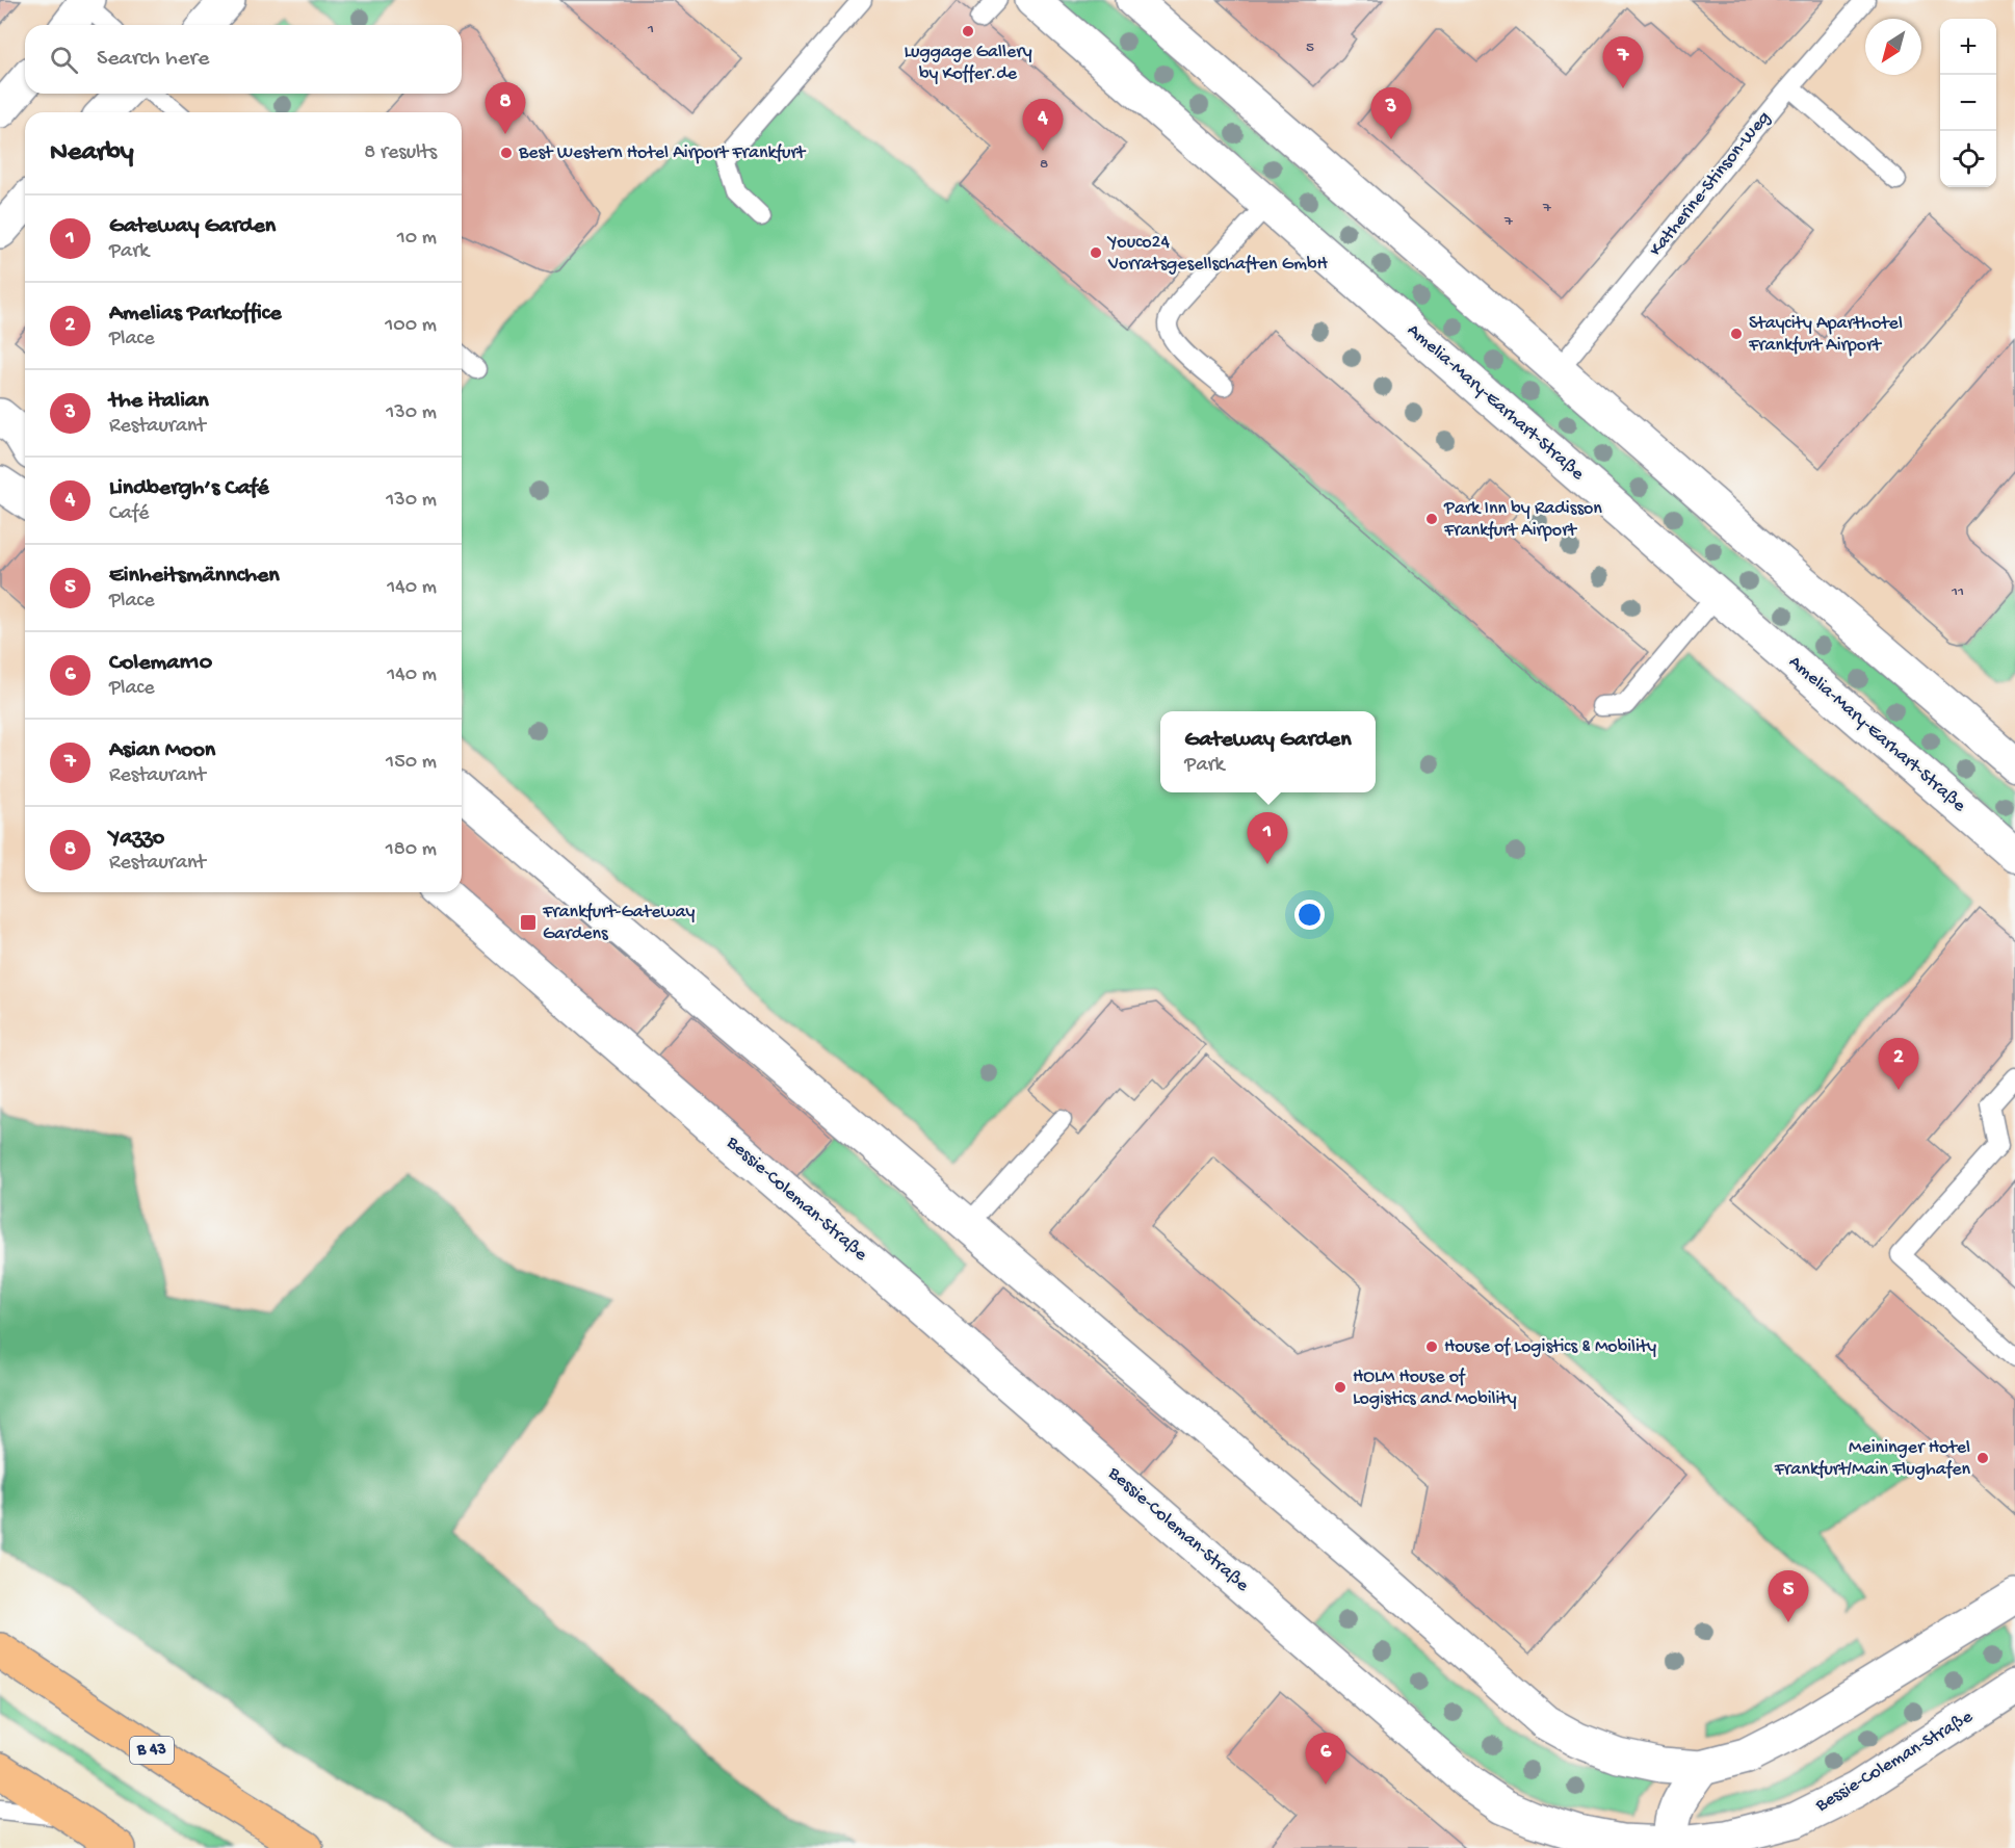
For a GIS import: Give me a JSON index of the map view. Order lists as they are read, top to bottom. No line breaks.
{"streets":{"highway":["B 43"],"street":["Amelia-Mary-Earhart-Straße","Bessie-Coleman-Straße"],"lane":["Katherine-Stinson-Weg"]},"places":{"other":["Luggage Gallery by Koffer.de","Best Western Hotel Airport Frankfurt","Youco24 Vorratsgesellschaften GmbH","Staycity Aparthotel Frankfurt Airport","Park Inn by Radisson Frankfurt Airport","House of Logistics & Mobility","HOLM House of Logistics and Mobility","Meininger Hotel Frankfurt/Main Flughafen"],"transit":["Frankfurt-Gateway Gardens"]},"house_numbers":["1","5","8","7","7","11"],"north":"bottom left","page":{"map_buttons":["+","−"],"search":"Search here","pins":["7","8","3","4","1","2","5","6"],"heading":["Nearby","8 results"],"list":[{"mark":"1","name":"Gateway Garden","note":"Park","value":"10 m"},{"mark":"2","name":"Amelias Parkoffice","note":"Place","value":"100 m"},{"mark":"3","name":"the italian","note":"Restaurant","value":"130 m"},{"mark":"4","name":"Lindbergh’s Café","note":"Café","value":"130 m"},{"mark":"5","name":"Einheitsmännchen","note":"Place","value":"140 m"},{"mark":"6","name":"Coleman10","note":"Place","value":"140 m"},{"mark":"7","name":"Asian Moon","note":"Restaurant","value":"150 m"},{"mark":"8","name":"Yazzo","note":"Restaurant","value":"180 m"}],"popup":["Gateway Garden","Park"]}}
